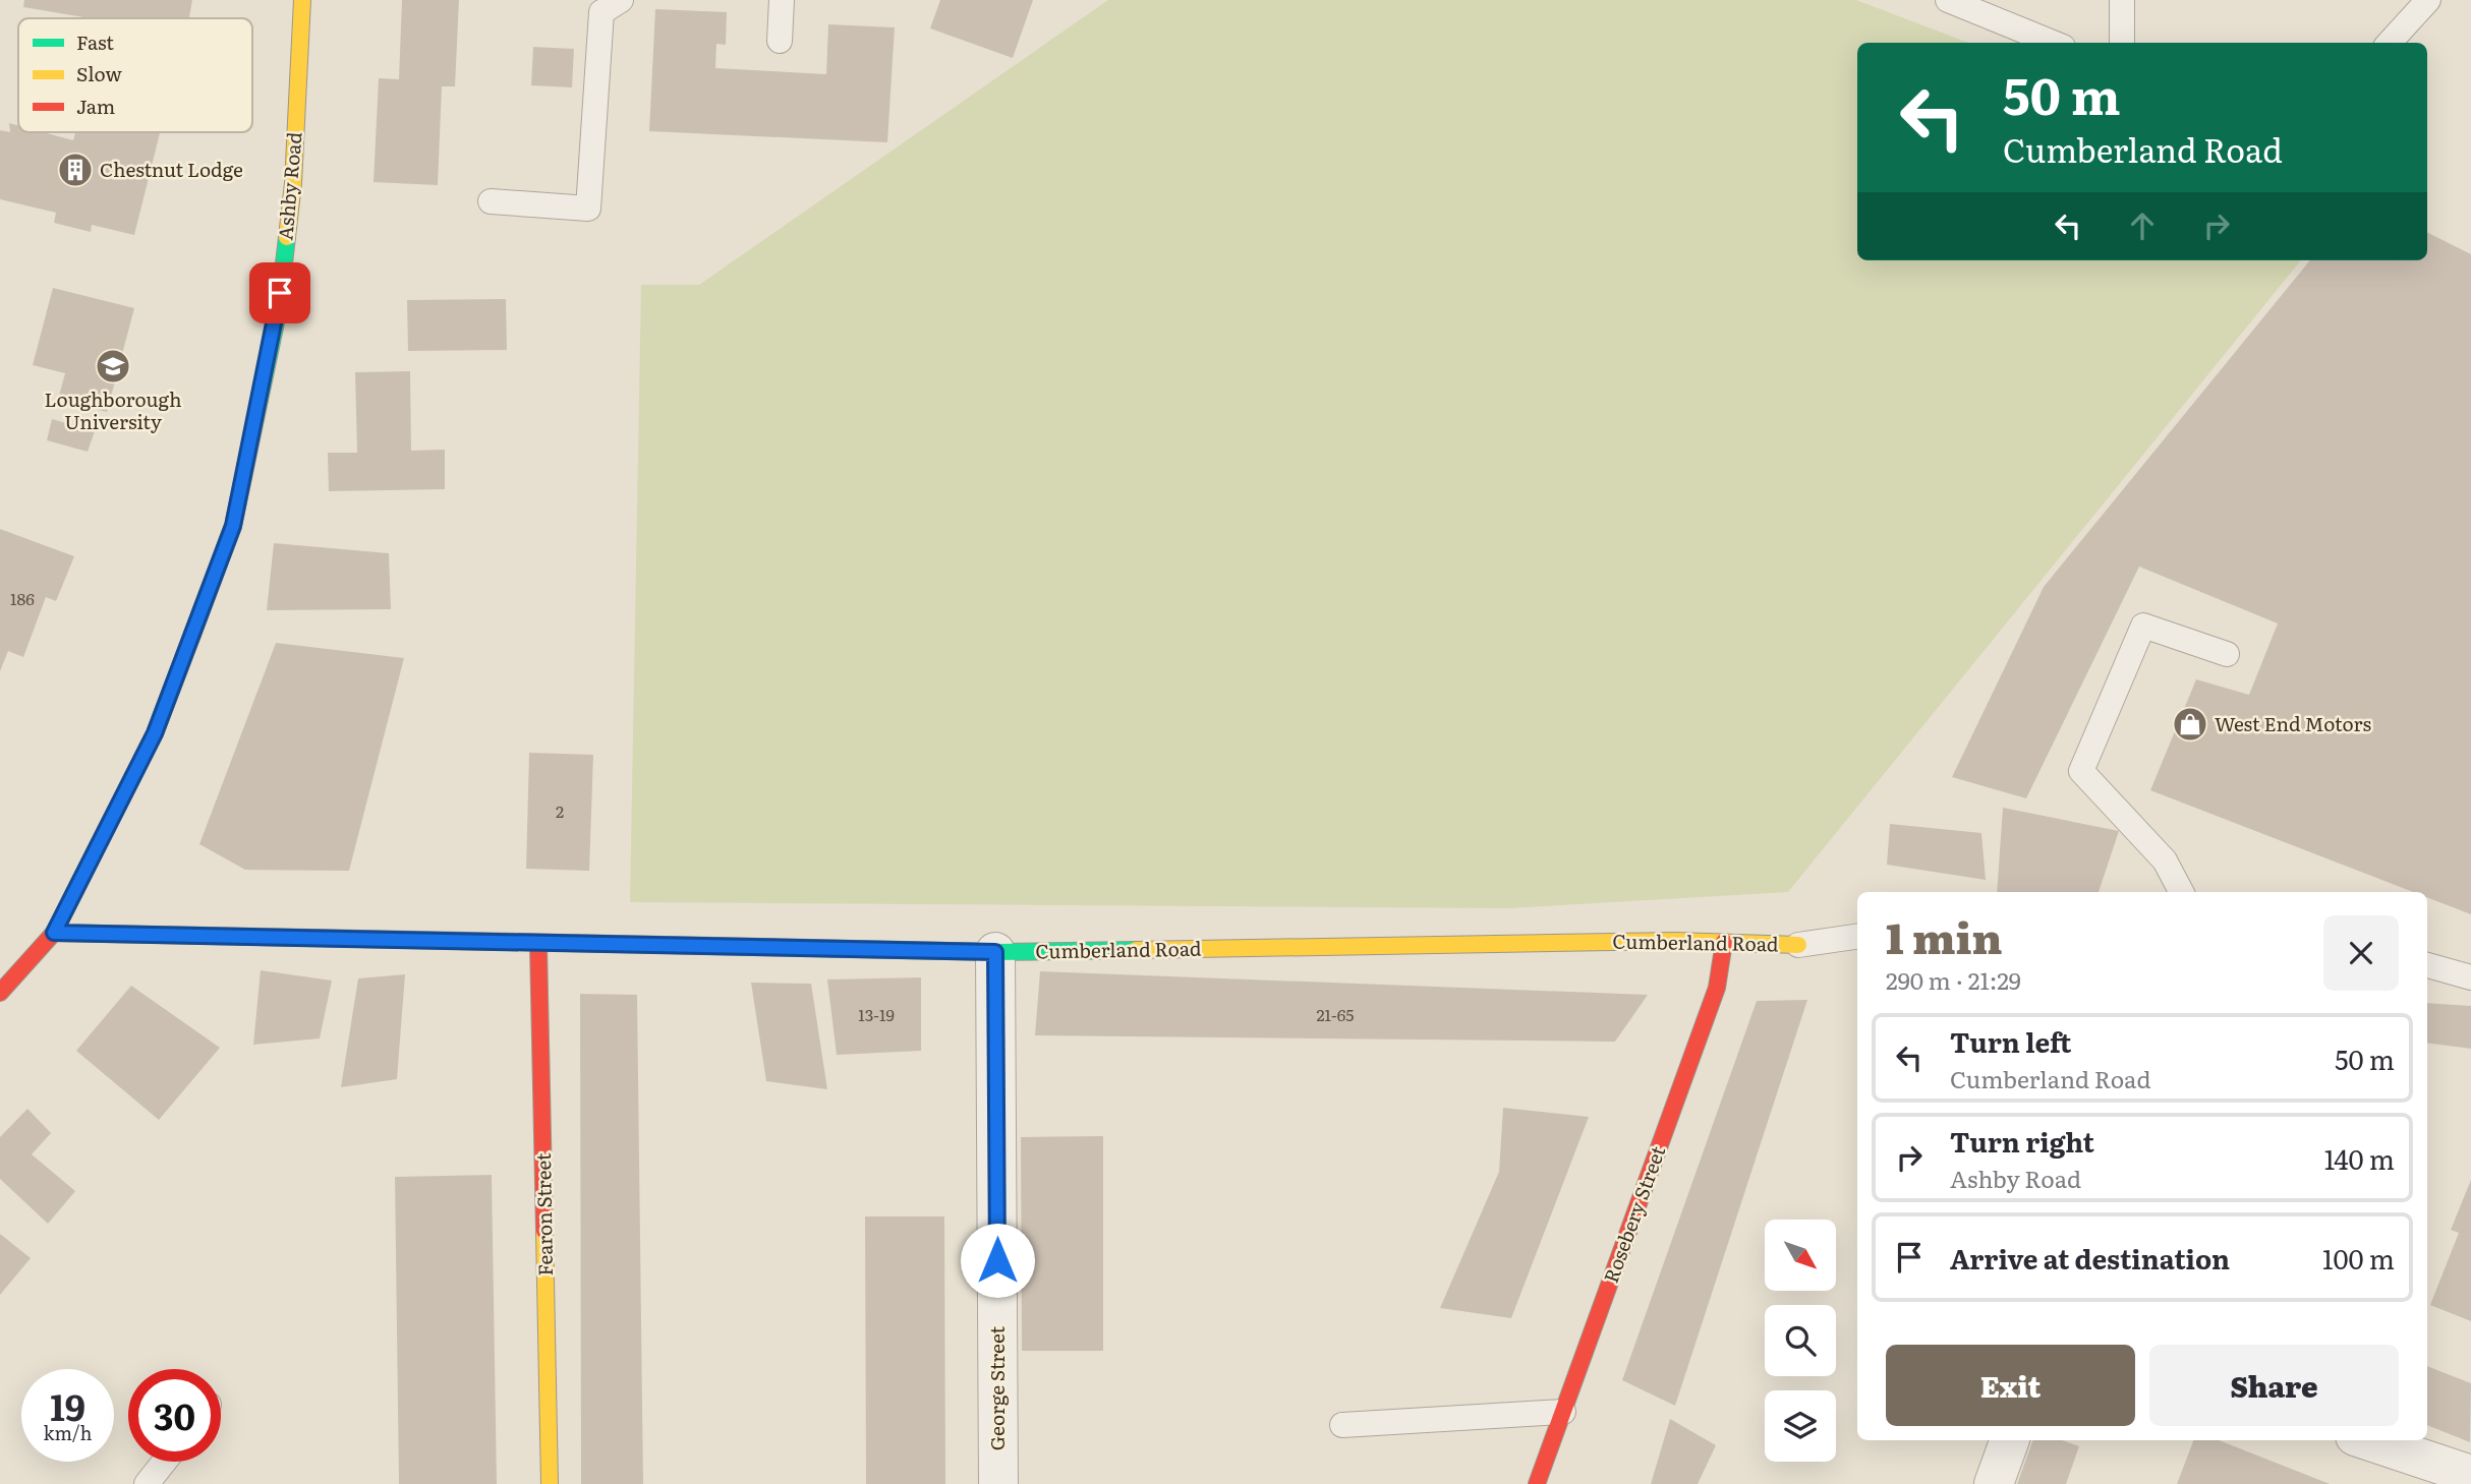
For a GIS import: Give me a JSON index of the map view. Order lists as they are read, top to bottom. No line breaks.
{"streets":{"street":["Ashby Road","Cumberland Road","Fearon Street","Rosebery Street","George Street"]},"crossings":[["Ashby Road","Cumberland Road"],["Cumberland Road","Fearon Street"],["Cumberland Road","Rosebery Street"],["Cumberland Road","George Street"]],"places":{"building":["Chestnut Lodge"],"school or university":["Loughborough University"],"shop":["West End Motors"]},"house_numbers":["186","2","13-19","21-65"],"legend":["Fast","Slow","Jam"],"north":"bottom right","page":{"turn":["50 m","Cumberland Road"],"heading":["1 min","290 m · 21:29"],"list":[{"name":"Turn left","note":"Cumberland Road","value":"50 m"},{"name":"Turn right","note":"Ashby Road","value":"140 m"},{"name":"Arrive at destination","value":"100 m"}],"buttons":["Exit","Share"],"speed":"19 km/h","limit":"30"}}
